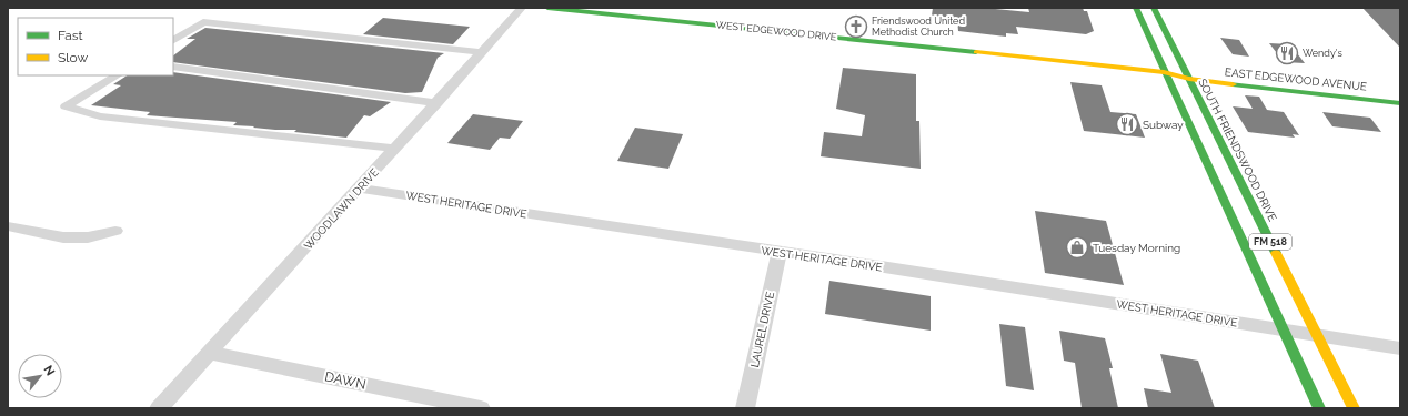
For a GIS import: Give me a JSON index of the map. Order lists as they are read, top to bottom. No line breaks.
{"streets":{"main road":["WEST EDGEWOOD DRIVE","EAST EDGEWOOD AVENUE","SOUTH FRIENDSWOOD DRIVE","FM 518"],"street":["WEST HERITAGE DRIVE","WOODLAWN DRIVE","LAUREL DRIVE","DAWN"]},"crossings":[["WEST EDGEWOOD DRIVE","EAST EDGEWOOD AVENUE"],["WEST EDGEWOOD DRIVE","FM 518"],["EAST EDGEWOOD AVENUE","SOUTH FRIENDSWOOD DRIVE"],["EAST EDGEWOOD AVENUE","FM 518"],["SOUTH FRIENDSWOOD DRIVE","WEST HERITAGE DRIVE"],["SOUTH FRIENDSWOOD DRIVE","FM 518"],["WEST HERITAGE DRIVE","WOODLAWN DRIVE"],["WEST HERITAGE DRIVE","FM 518"],["WEST HERITAGE DRIVE","LAUREL DRIVE"],["WOODLAWN DRIVE","DAWN"]],"places":{"church":["Friendswood United Methodist Church"],"restaurant":["Wendy's","Subway"],"shop":["Tuesday Morning"]},"legend":["Fast","Slow"],"north":"top right"}
